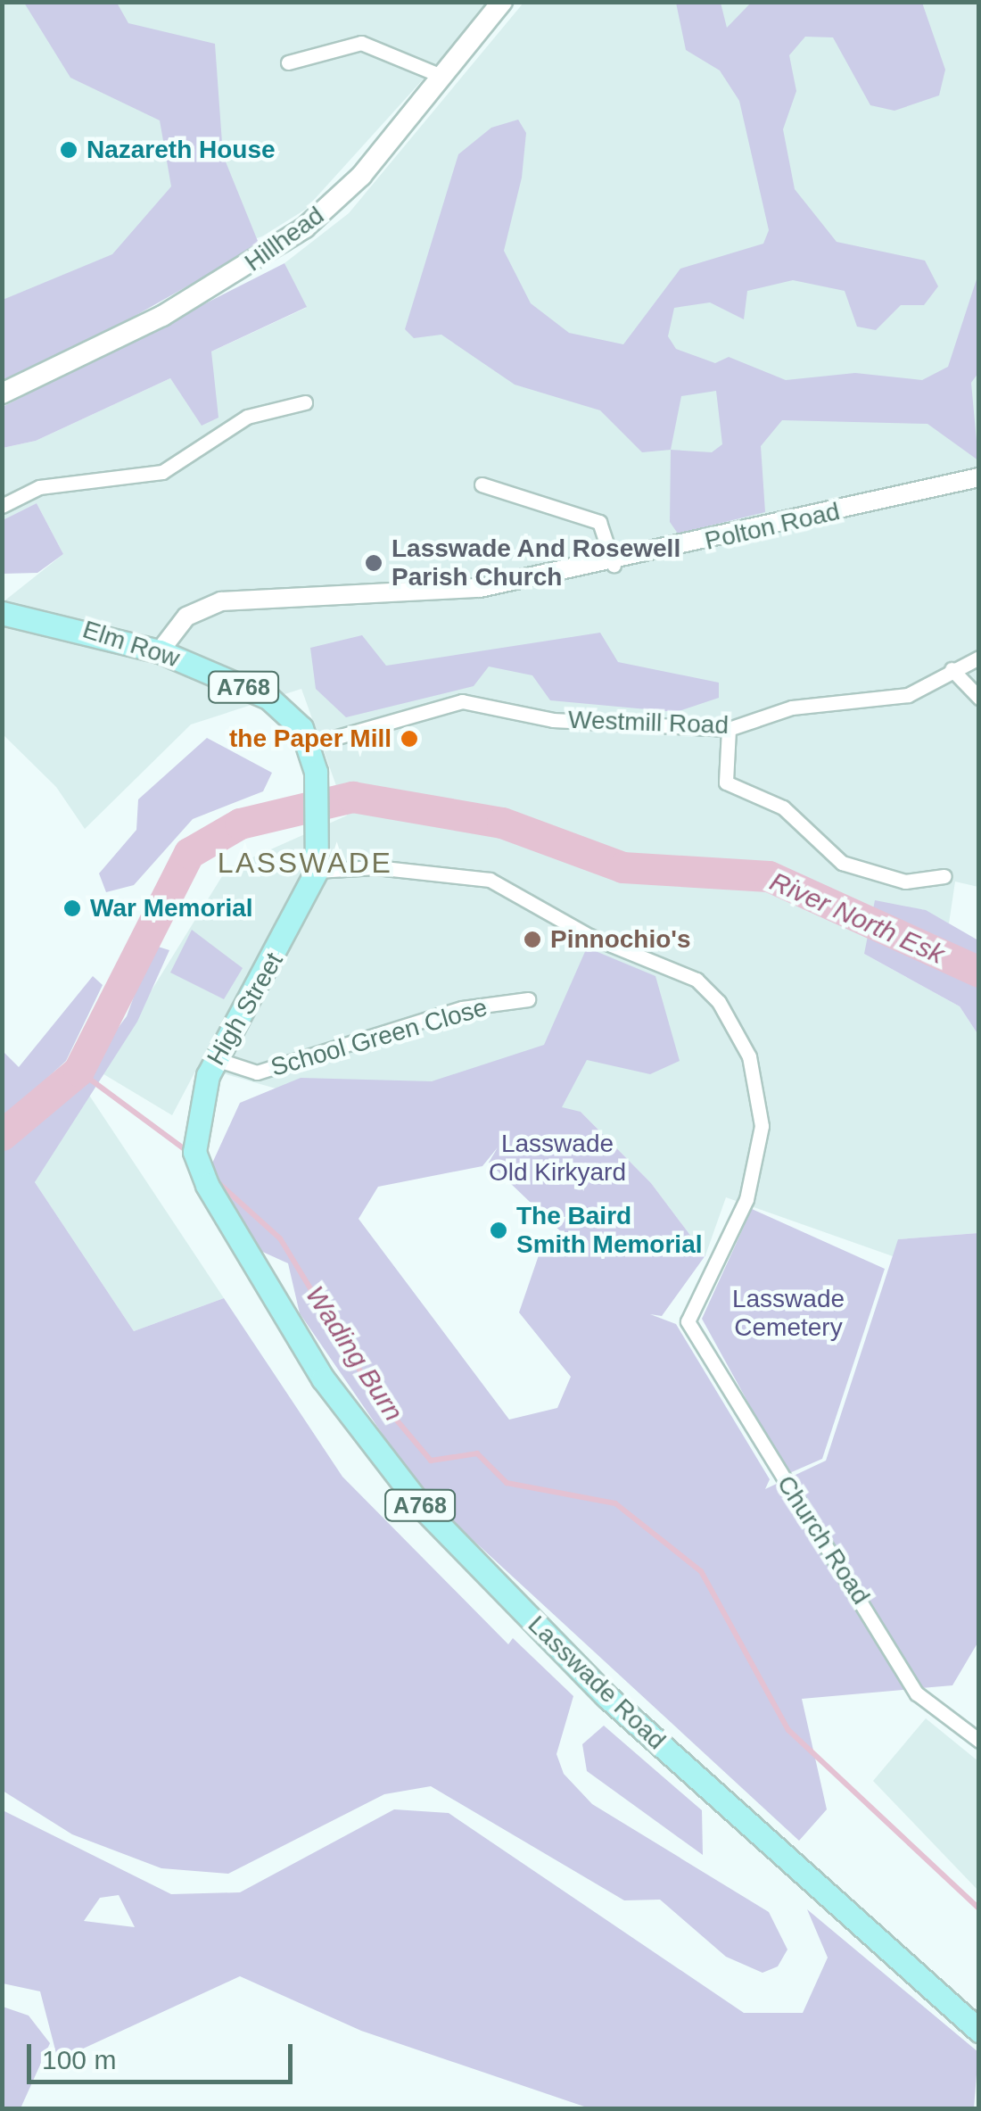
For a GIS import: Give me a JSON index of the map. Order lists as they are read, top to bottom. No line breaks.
{"streets":{"main road":["Hillhead","Elm Row","A768","High Street","Lasswade Road"],"street":["Polton Road","Westmill Road","School Green Close","Church Road"]},"crossings":[["Polton Road","Elm Row"],["Elm Row","Westmill Road"],["High Street","School Green Close"],["High Street","Church Road"],["High Street","Lasswade Road"]],"districts":["LASSWADE"],"water":["River North Esk","Wading Burn"],"parks":["Lasswade Old Kirkyard","Lasswade Cemetery"],"places":["Nazareth House","Lasswade And Rosewell Parish Church","the Paper Mill","War Memorial","Pinnochio's","The Baird Smith Memorial"],"scale_bar":"100 m"}
